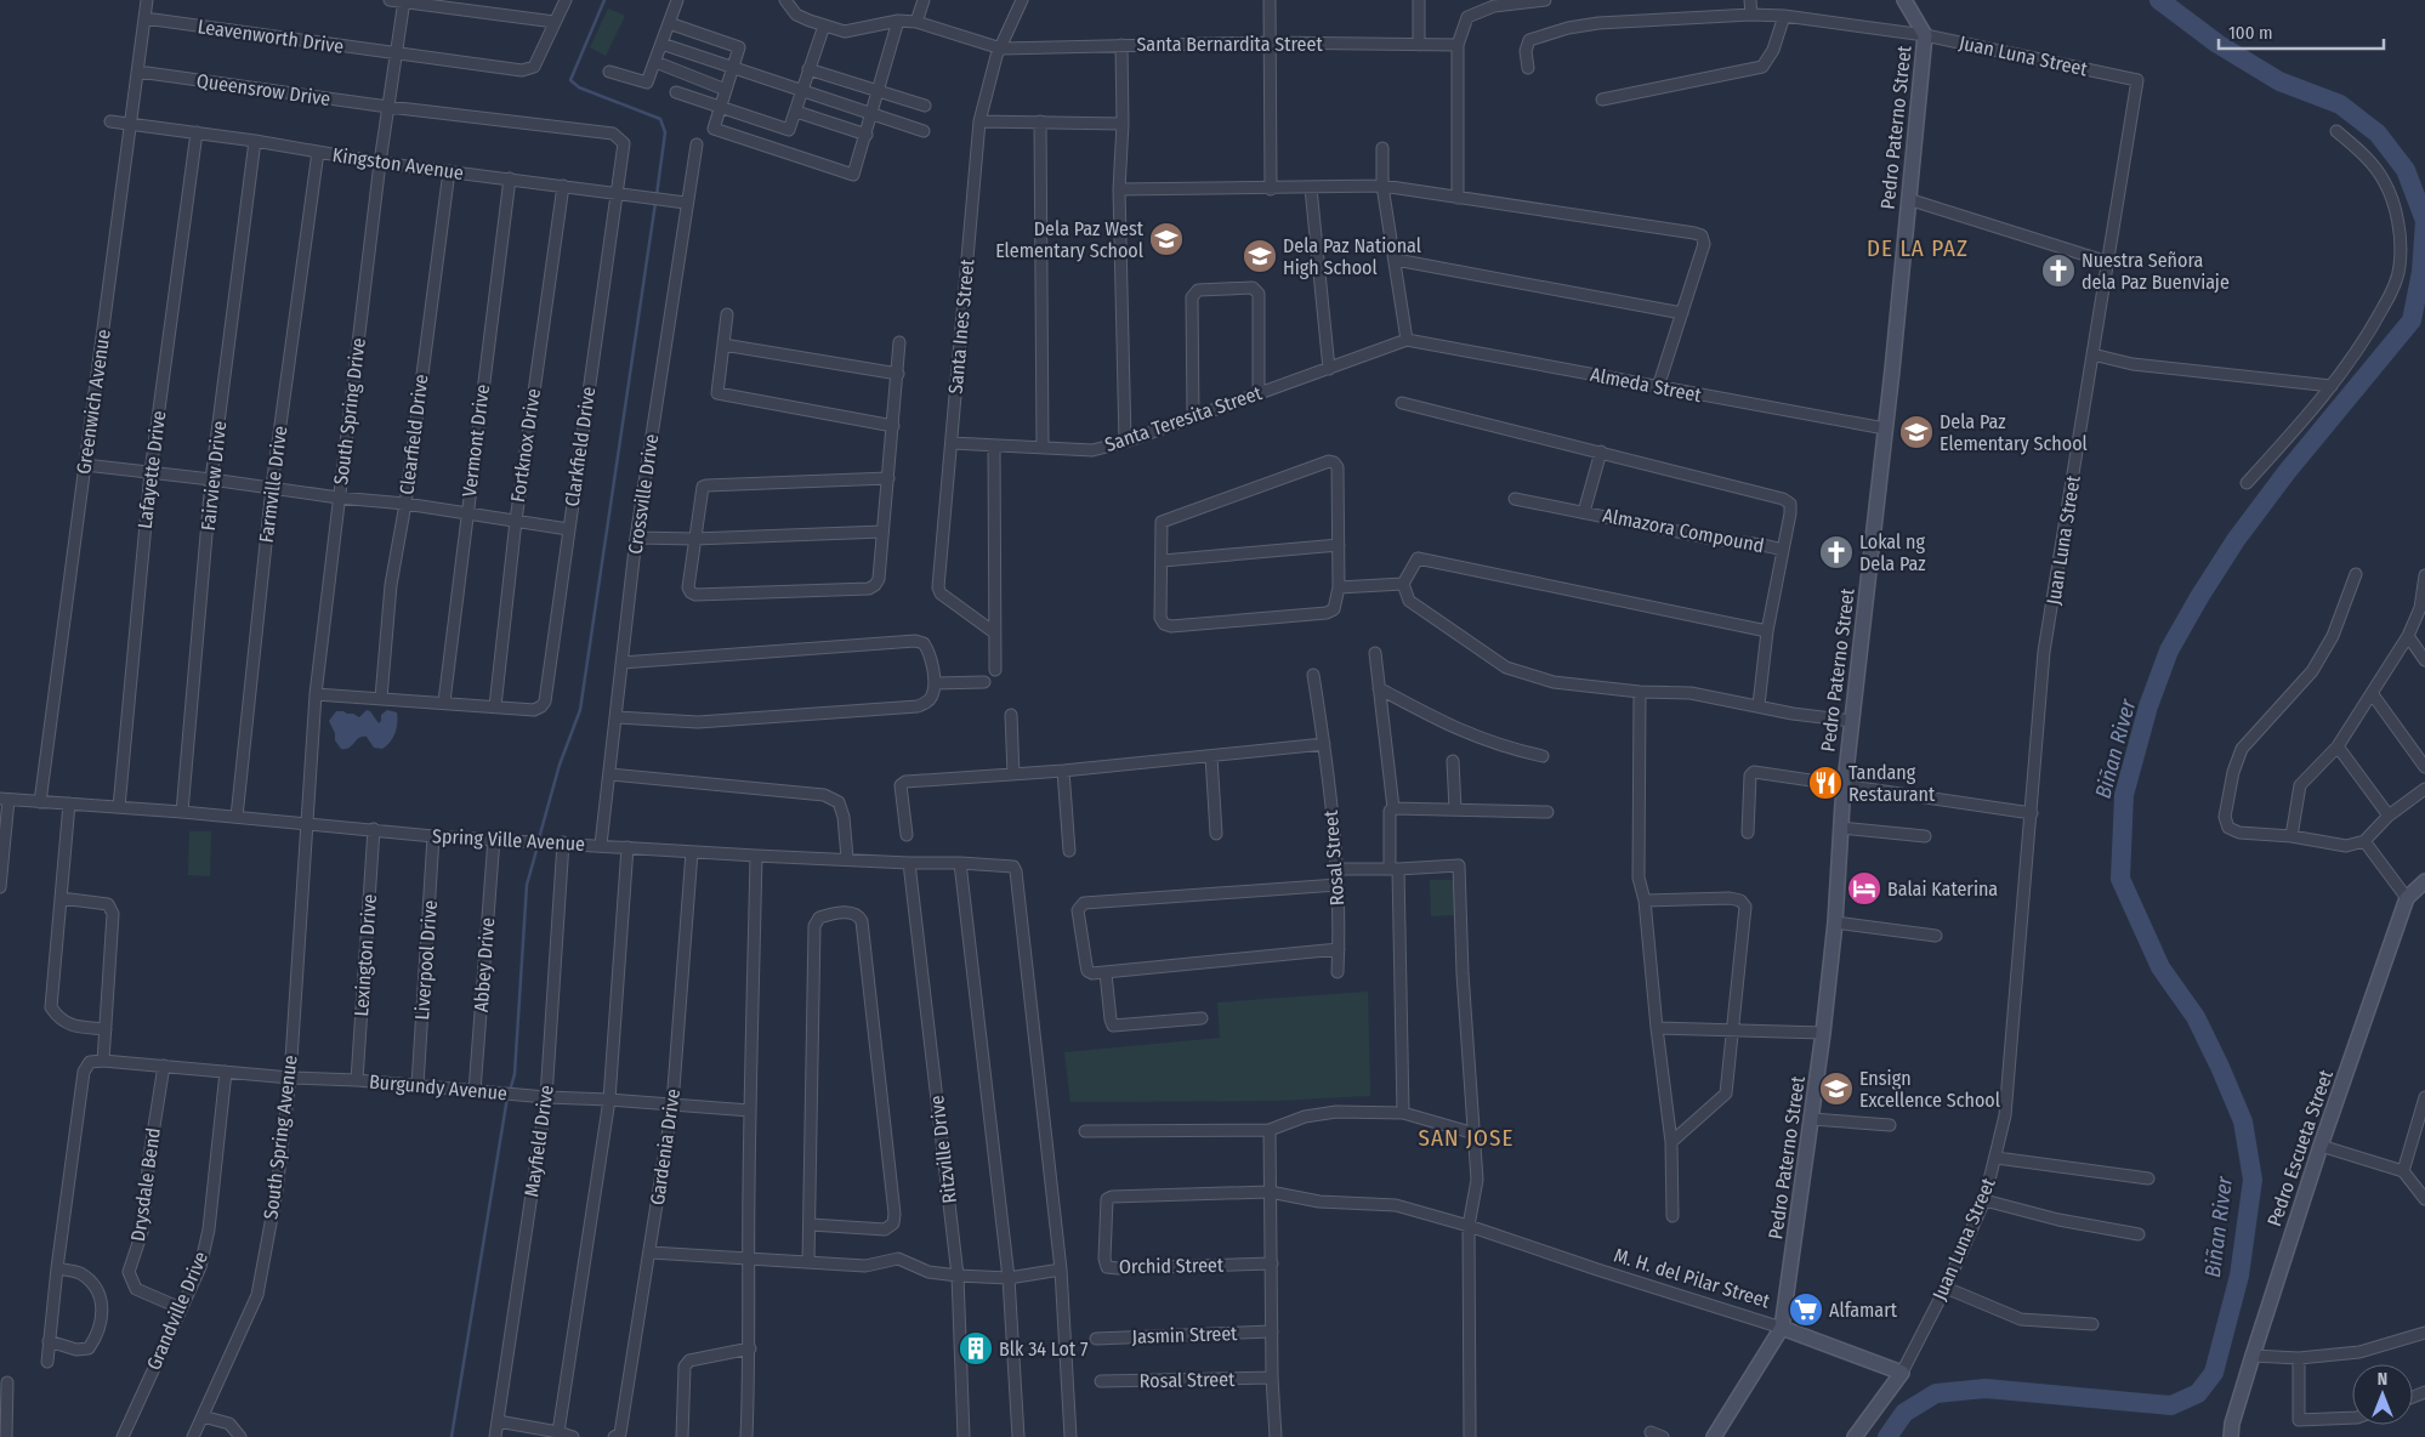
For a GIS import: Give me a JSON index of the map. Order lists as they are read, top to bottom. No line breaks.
{"streets":{"street":["Leavenworth Drive","Santa Bernardita Street","Juan Luna Street","Queensrow Drive","Pedro Paterno Street","Kingston Avenue","Santa Ines Street","Almeda Street","Greenwich Avenue","South Spring Drive","Santa Teresita Street","Clearfield Drive","Vermont Drive","Fortknox Drive","Clarkfield Drive","Lafayette Drive","Fairview Drive","Farmville Drive","Crossville Drive","Almazora Compound","Spring Ville Avenue","Rosal Street","Lexington Drive","Liverpool Drive","Abbey Drive","Burgundy Avenue","South Spring Avenue","Mayfield Drive","Gardenia Drive","Pedro Escueta Street","Ritzville Drive","Drysdale Bend","Orchid Street","M. H. del Pilar Street","Grandville Drive","Jasmin Street"]},"crossings":[["Leavenworth Drive","Greenwich Avenue"],["Leavenworth Drive","South Spring Drive"],["Santa Bernardita Street","Santa Ines Street"],["Juan Luna Street","Pedro Paterno Street"],["Juan Luna Street","M. H. del Pilar Street"],["Queensrow Drive","Kingston Avenue"],["Queensrow Drive","Greenwich Avenue"],["Queensrow Drive","South Spring Drive"],["Queensrow Drive","Clarkfield Drive"],["Pedro Paterno Street","Almeda Street"],["Pedro Paterno Street","M. H. del Pilar Street"],["Kingston Avenue","Greenwich Avenue"],["Kingston Avenue","South Spring Drive"],["Kingston Avenue","Clearfield Drive"],["Kingston Avenue","Vermont Drive"],["Kingston Avenue","Fortknox Drive"],["Kingston Avenue","Clarkfield Drive"],["Kingston Avenue","Lafayette Drive"],["Kingston Avenue","Fairview Drive"],["Kingston Avenue","Farmville Drive"],["Kingston Avenue","Crossville Drive"],["Santa Ines Street","Santa Teresita Street"],["Almeda Street","Santa Teresita Street"],["Greenwich Avenue","Spring Ville Avenue"],["South Spring Drive","Spring Ville Avenue"],["South Spring Drive","South Spring Avenue"],["Fortknox Drive","Clarkfield Drive"],["Lafayette Drive","Spring Ville Avenue"],["Fairview Drive","Spring Ville Avenue"],["Farmville Drive","Spring Ville Avenue"],["Crossville Drive","Spring Ville Avenue"],["Spring Ville Avenue","Lexington Drive"],["Spring Ville Avenue","Liverpool Drive"],["Spring Ville Avenue","Abbey Drive"],["Spring Ville Avenue","South Spring Avenue"],["Spring Ville Avenue","Mayfield Drive"],["Spring Ville Avenue","Gardenia Drive"],["Spring Ville Avenue","Ritzville Drive"],["Lexington Drive","Burgundy Avenue"],["Liverpool Drive","Burgundy Avenue"],["Abbey Drive","Burgundy Avenue"],["Burgundy Avenue","South Spring Avenue"],["Burgundy Avenue","Mayfield Drive"],["Burgundy Avenue","Gardenia Drive"],["Burgundy Avenue","Drysdale Bend"],["Burgundy Avenue","Grandville Drive"],["Drysdale Bend","Grandville Drive"],["Orchid Street","M. H. del Pilar Street"]],"districts":["DE LA PAZ","SAN JOSE"],"water":["Biñan River"],"places":{"school or university":["Dela Paz West Elementary School","Dela Paz National High School","Dela Paz Elementary School","Ensign Excellence School"],"church":["Nuestra Señora dela Paz Buenviaje","Lokal ng Dela Paz"],"restaurant":["Tandang Restaurant"],"hotel":["Balai Katerina"],"supermarket":["Alfamart"],"building":["Blk 34 Lot 7"]},"scale_bar":"100 m","north":"top"}
